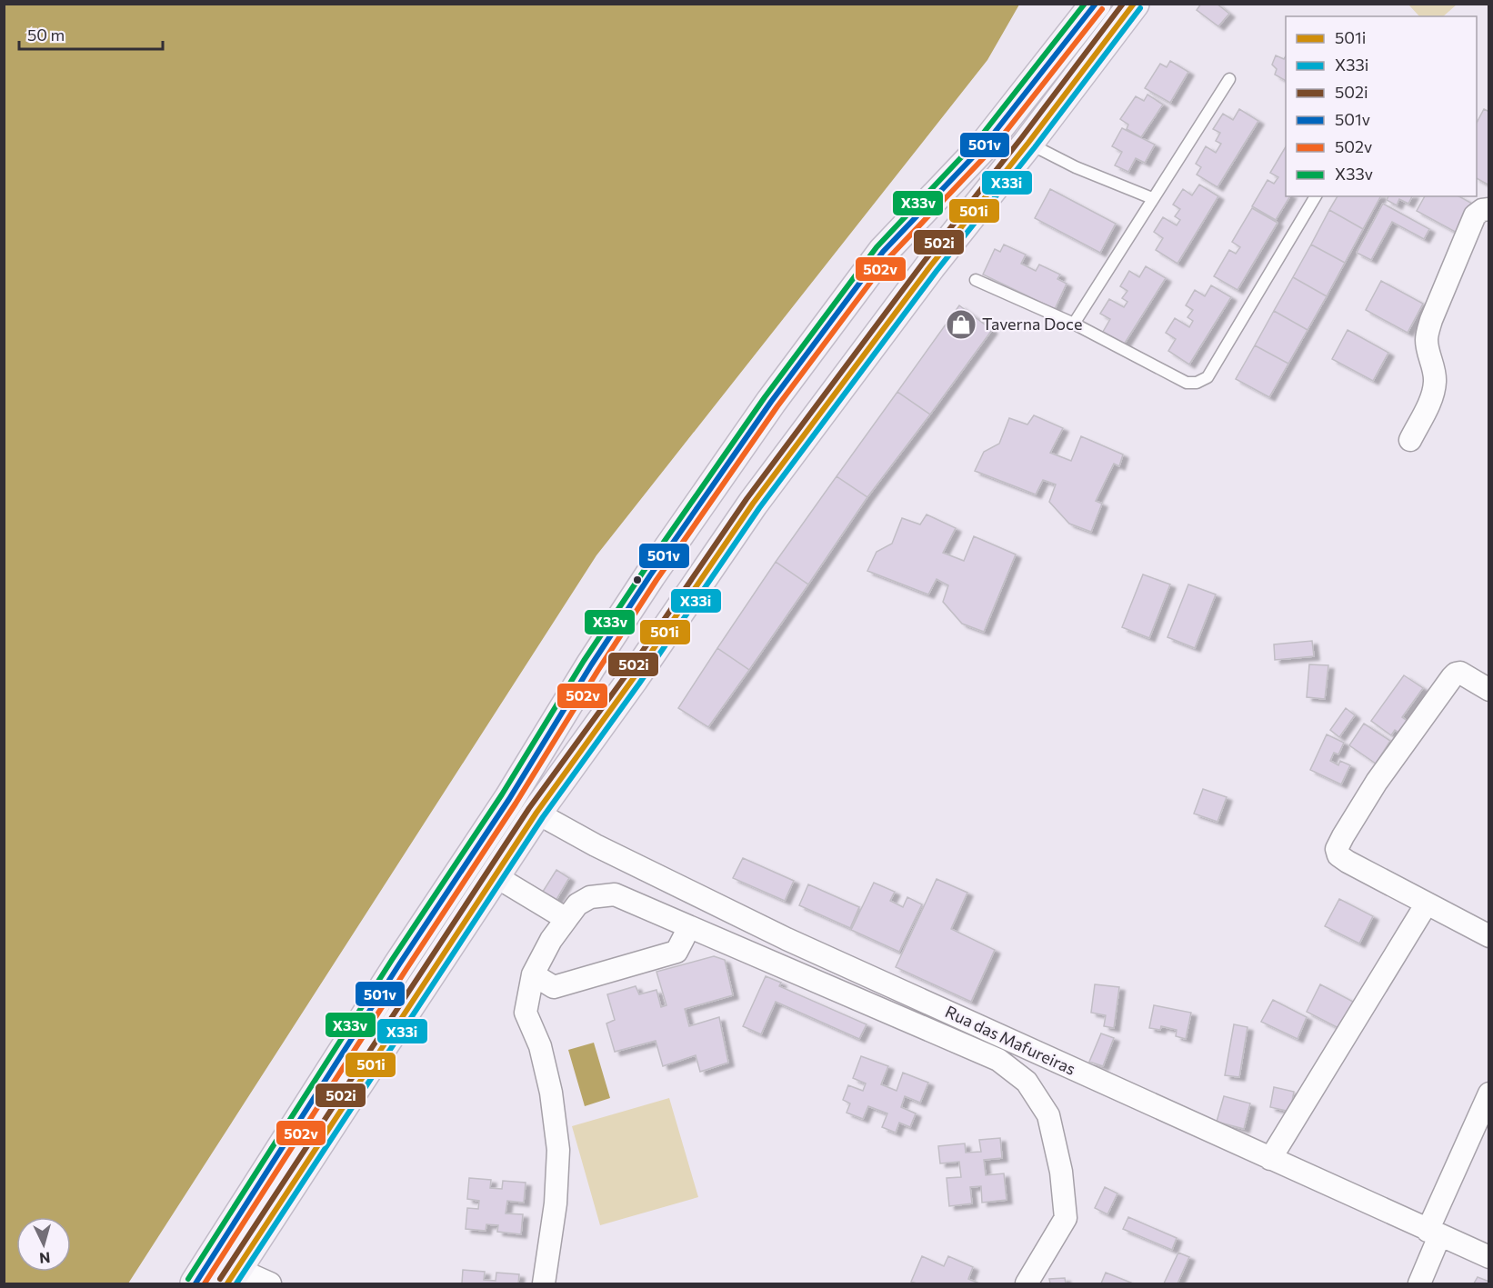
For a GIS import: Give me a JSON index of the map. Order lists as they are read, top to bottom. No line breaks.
{"streets":{"street":["Rua das Mafureiras"]},"places":{"shop":["Taverna Doce"]},"lines":["transit line 501i","transit line 502i","transit line 501v","transit line X33v","transit line X33i","transit line 502v"],"legend":["501i","X33i","502i","501v","502v","X33v"],"scale_bar":"50 m","north":"bottom"}
